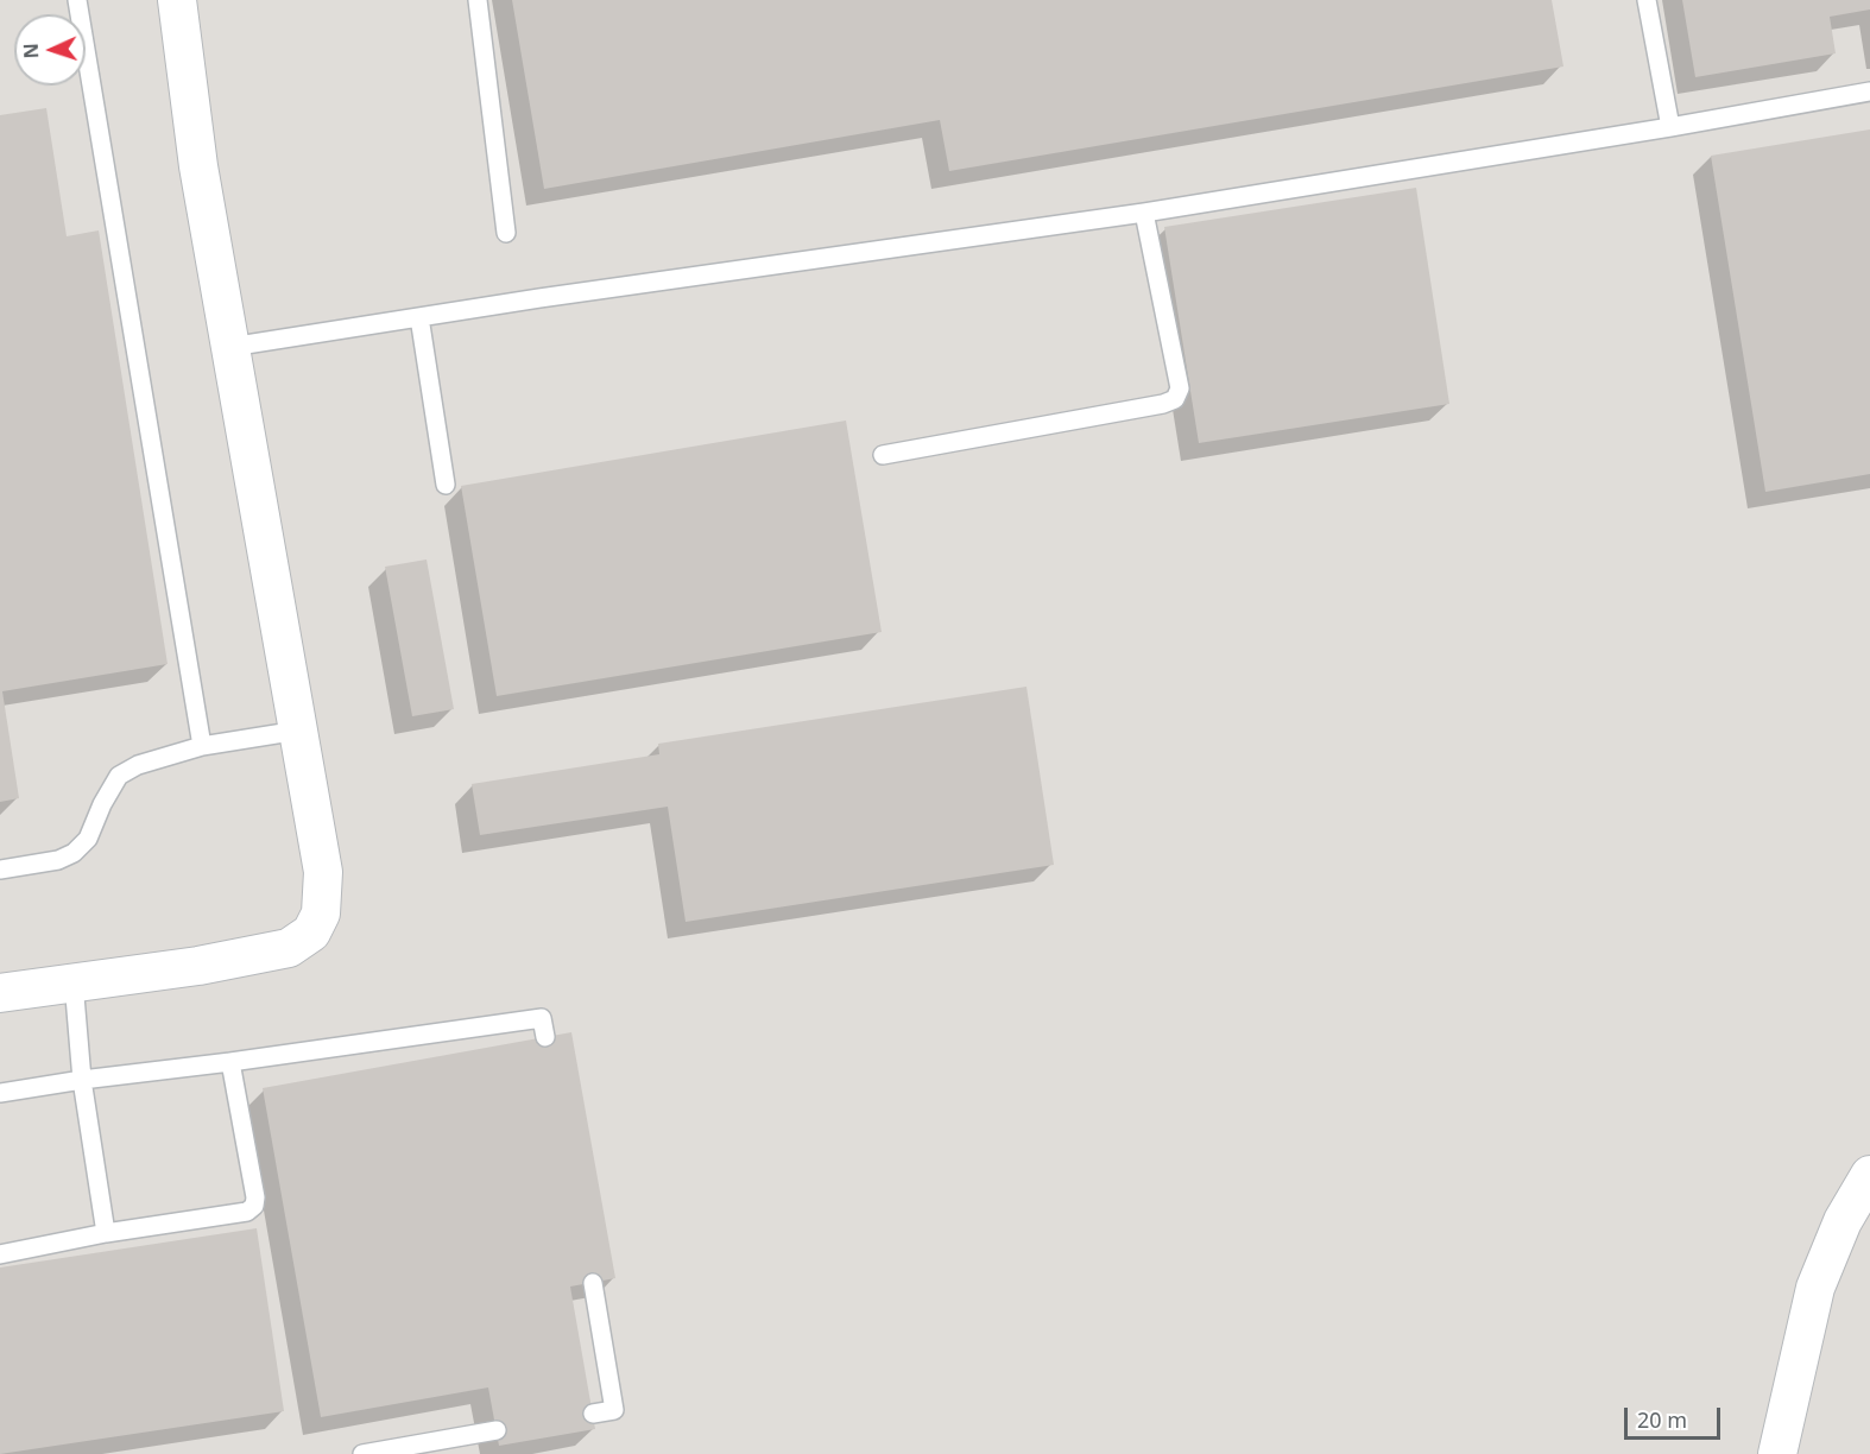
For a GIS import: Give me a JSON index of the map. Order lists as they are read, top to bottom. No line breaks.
{"scale_bar":"20 m","north":"left"}
